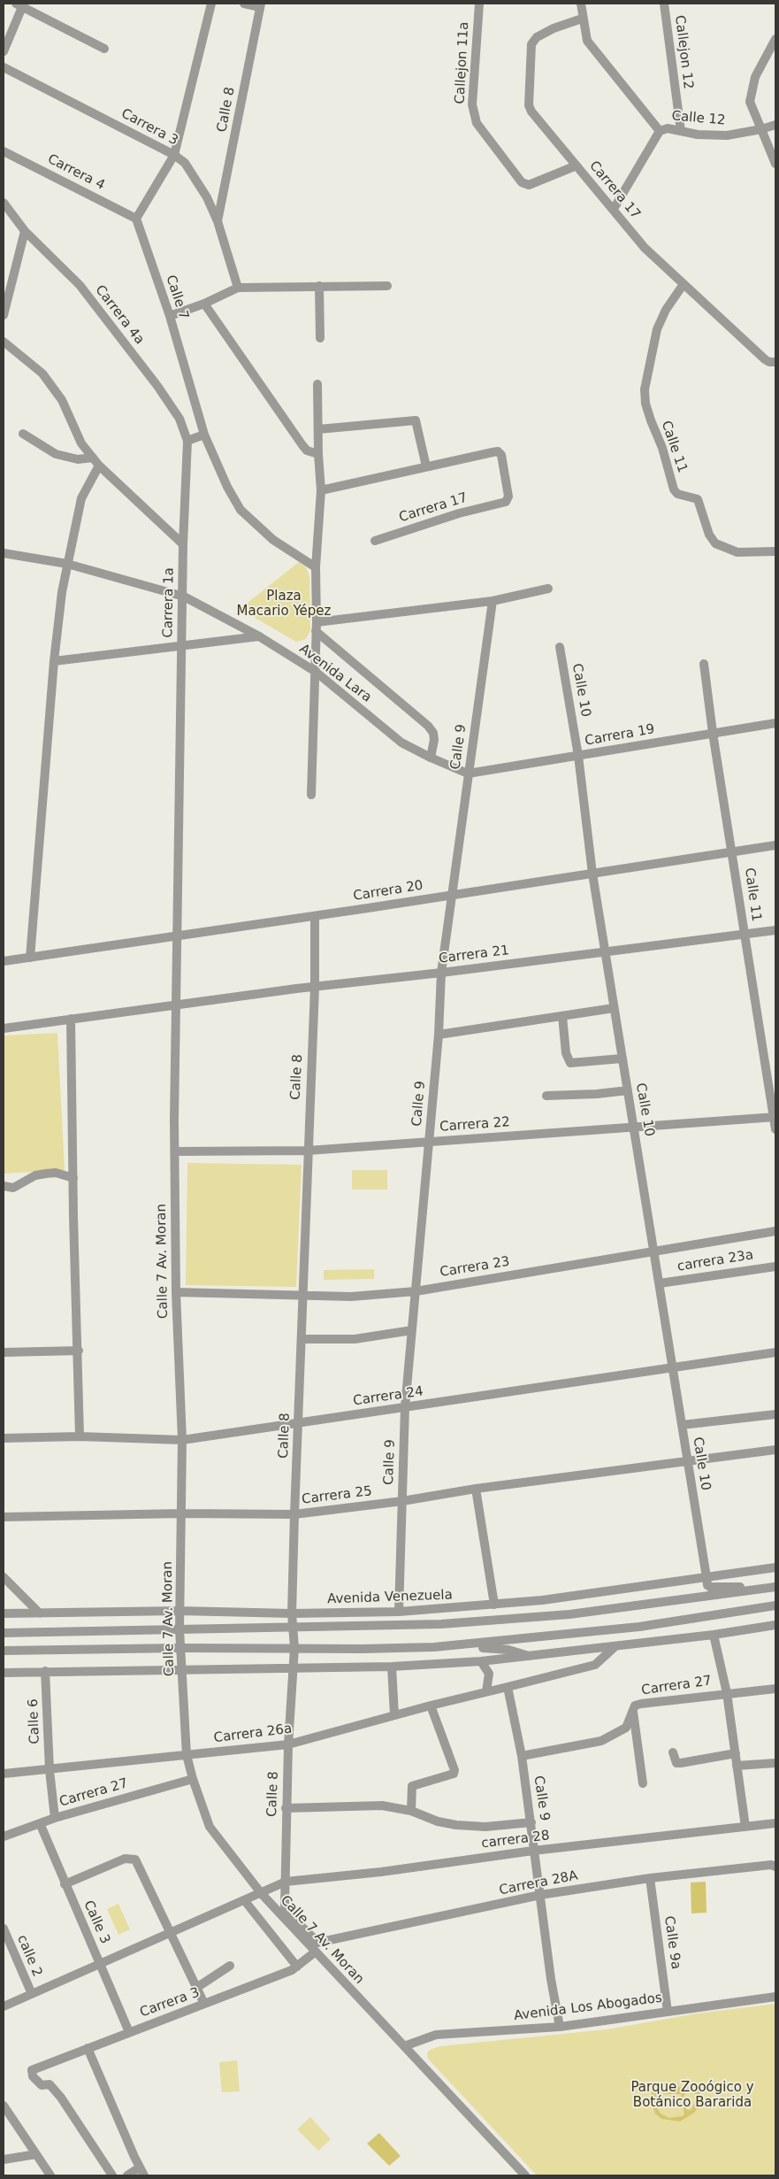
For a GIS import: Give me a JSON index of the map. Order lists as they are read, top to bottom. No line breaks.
{"streets":{"street":["Callejon 12","Callejon 11a","Calle 8","Calle 12","Carrera 3","Carrera 4","Carrera 17","Calle 7","Carrera 4a","Calle 11","Carrera 1a","Avenida Lara","Calle 10","Carrera 19","Calle 9","Carrera 20","Carrera 21","Carrera 22","Calle 7 Av. Moran","carrera 23a","Carrera 23","Carrera 24","Carrera 25","Avenida Venezuela","Carrera 27","Calle 6","Carrera 26a","carrera 28","Carrera 28A","Calle 3","Calle 9a","calle 2","Avenida Los Abogados"]},"crossings":[["Callejon 12","Calle 12"],["Callejon 11a","Carrera 17"],["Calle 8","Carrera 3"],["Calle 8","Carrera 20"],["Calle 8","Carrera 21"],["Calle 8","Carrera 22"],["Calle 8","Calle 7 Av. Moran"],["Calle 8","Carrera 23"],["Calle 8","Carrera 24"],["Calle 8","Carrera 25"],["Calle 8","Avenida Venezuela"],["Calle 8","Carrera 26a"],["Calle 8","carrera 28"],["Calle 8","Carrera 28A"],["Calle 12","Carrera 17"],["Carrera 3","Calle 7 Av. Moran"],["Carrera 3","Carrera 28A"],["Carrera 3","Calle 3"],["Carrera 4","Calle 7"],["Carrera 17","Calle 11"],["Calle 11","Carrera 19"],["Calle 11","Carrera 20"],["Calle 11","Carrera 21"],["Calle 11","Carrera 22"],["Carrera 1a","Avenida Lara"],["Carrera 1a","Carrera 20"],["Carrera 1a","Calle 7 Av. Moran"],["Avenida Lara","Carrera 19"],["Avenida Lara","Calle 9"],["Calle 10","Carrera 19"],["Calle 10","Carrera 20"],["Calle 10","Carrera 21"],["Calle 10","Carrera 22"],["Calle 10","carrera 23a"],["Calle 10","Carrera 23"],["Calle 10","Carrera 24"],["Calle 10","Carrera 25"],["Calle 10","Avenida Venezuela"],["Carrera 19","Calle 9"],["Calle 9","Carrera 20"],["Calle 9","Carrera 21"],["Calle 9","Carrera 22"],["Calle 9","Carrera 23"],["Calle 9","Carrera 24"],["Calle 9","Carrera 25"],["Calle 9","Avenida Venezuela"],["Calle 9","Carrera 27"],["Calle 9","Carrera 26a"],["Calle 9","carrera 28"],["Calle 9","Carrera 28A"],["Calle 9","Avenida Los Abogados"],["Carrera 20","Calle 7 Av. Moran"],["Carrera 21","Calle 7 Av. Moran"],["Carrera 22","Calle 7 Av. Moran"],["Calle 7 Av. Moran","Carrera 23"],["Calle 7 Av. Moran","Carrera 24"],["Calle 7 Av. Moran","Carrera 25"],["Calle 7 Av. Moran","Avenida Venezuela"],["Calle 7 Av. Moran","Carrera 27"],["Calle 7 Av. Moran","Carrera 26a"],["Calle 7 Av. Moran","carrera 28"],["Calle 7 Av. Moran","Carrera 28A"],["Calle 7 Av. Moran","Avenida Los Abogados"],["Carrera 27","Calle 6"],["Carrera 27","Calle 3"],["Calle 6","Carrera 26a"],["carrera 28","Calle 3"],["carrera 28","calle 2"],["Carrera 28A","Calle 9a"],["Calle 9a","Avenida Los Abogados"]],"parks":["Plaza Macario Yépez","Parque Zooógico y Botánico Bararida"]}
